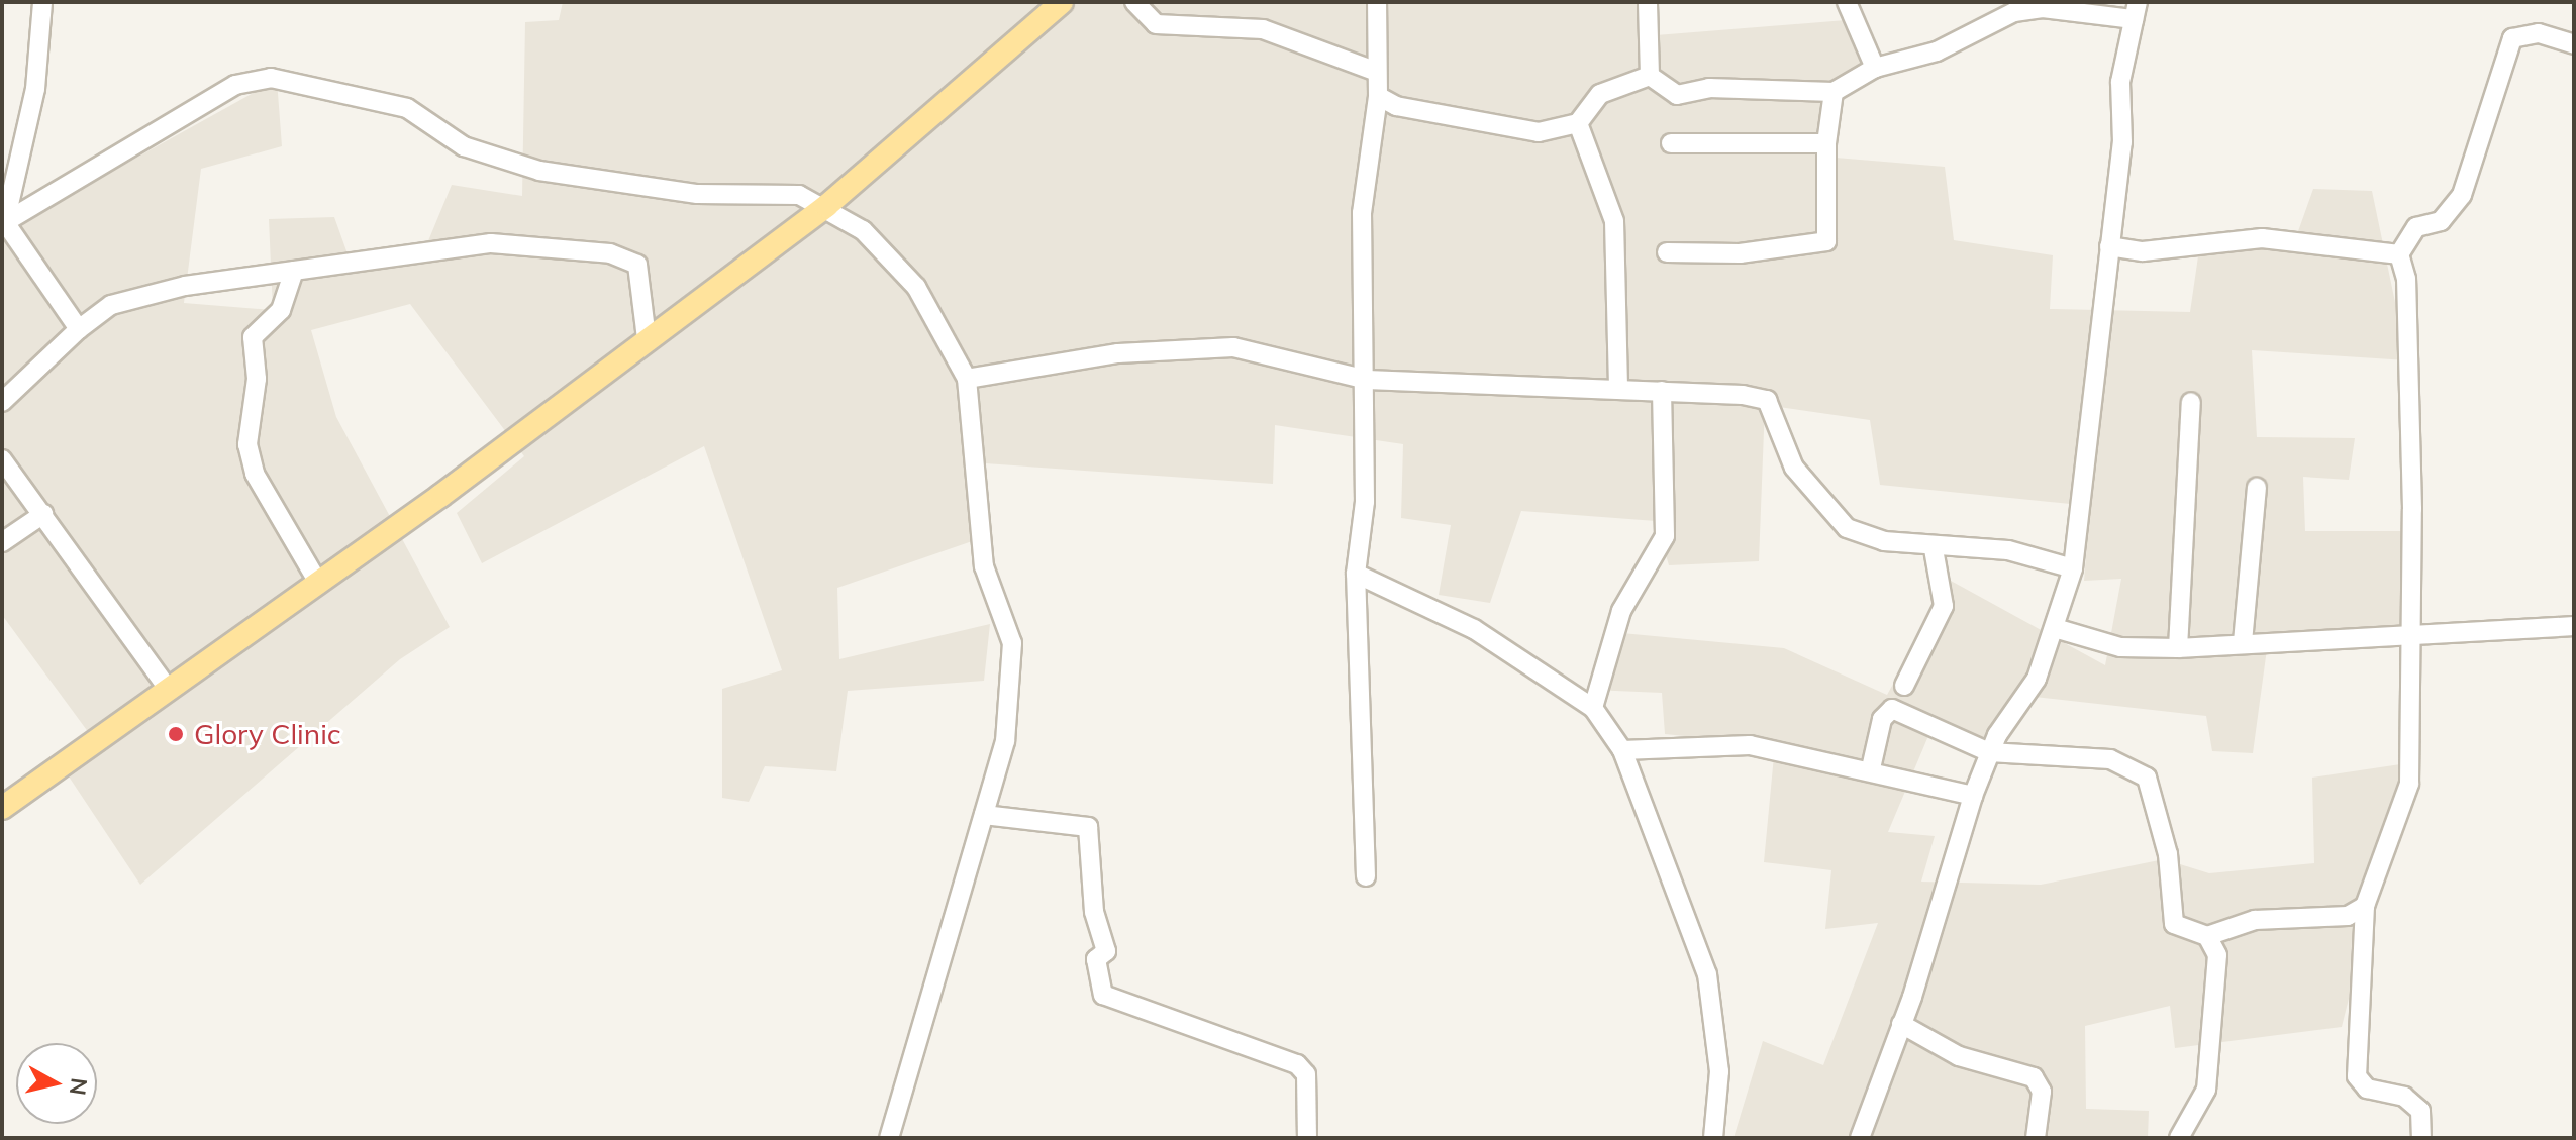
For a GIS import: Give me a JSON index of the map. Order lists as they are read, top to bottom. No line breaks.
{"places":["Glory Clinic"],"north":"right"}
